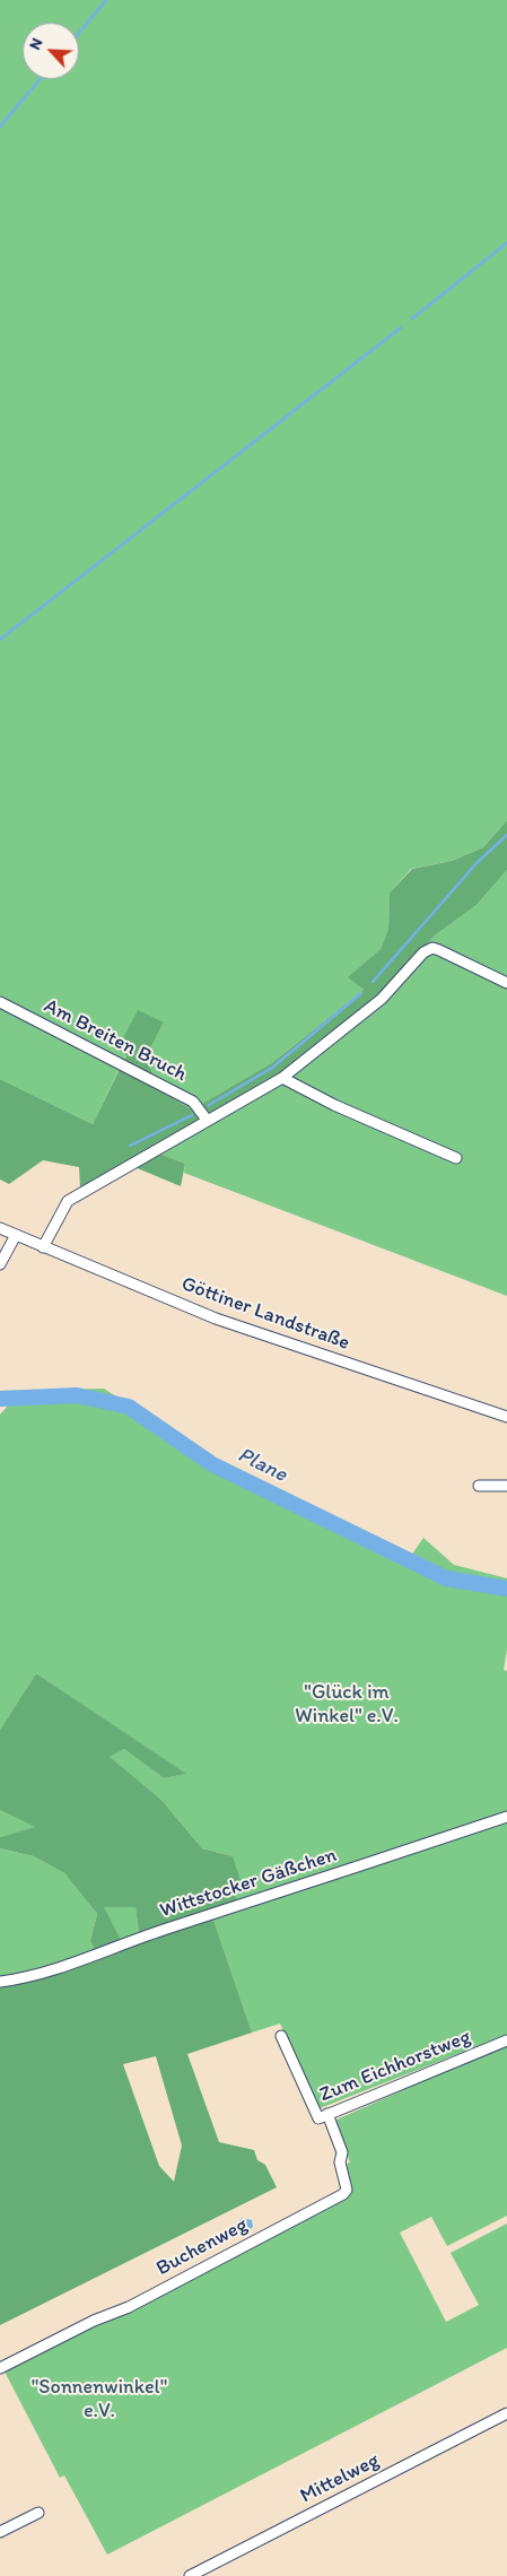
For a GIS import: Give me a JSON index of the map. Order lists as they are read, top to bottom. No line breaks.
{"streets":{"street":["Am Breiten Bruch","Göttiner Landstraße","Wittstocker Gäßchen","Zum Eichhorstweg","Buchenweg","Mittelweg"]},"crossings":[["Zum Eichhorstweg","Buchenweg"]],"water":["Plane"],"parks":["\"Glück im Winkel\" e.V.","\"Sonnenwinkel\" e.V."],"north":"top left"}
